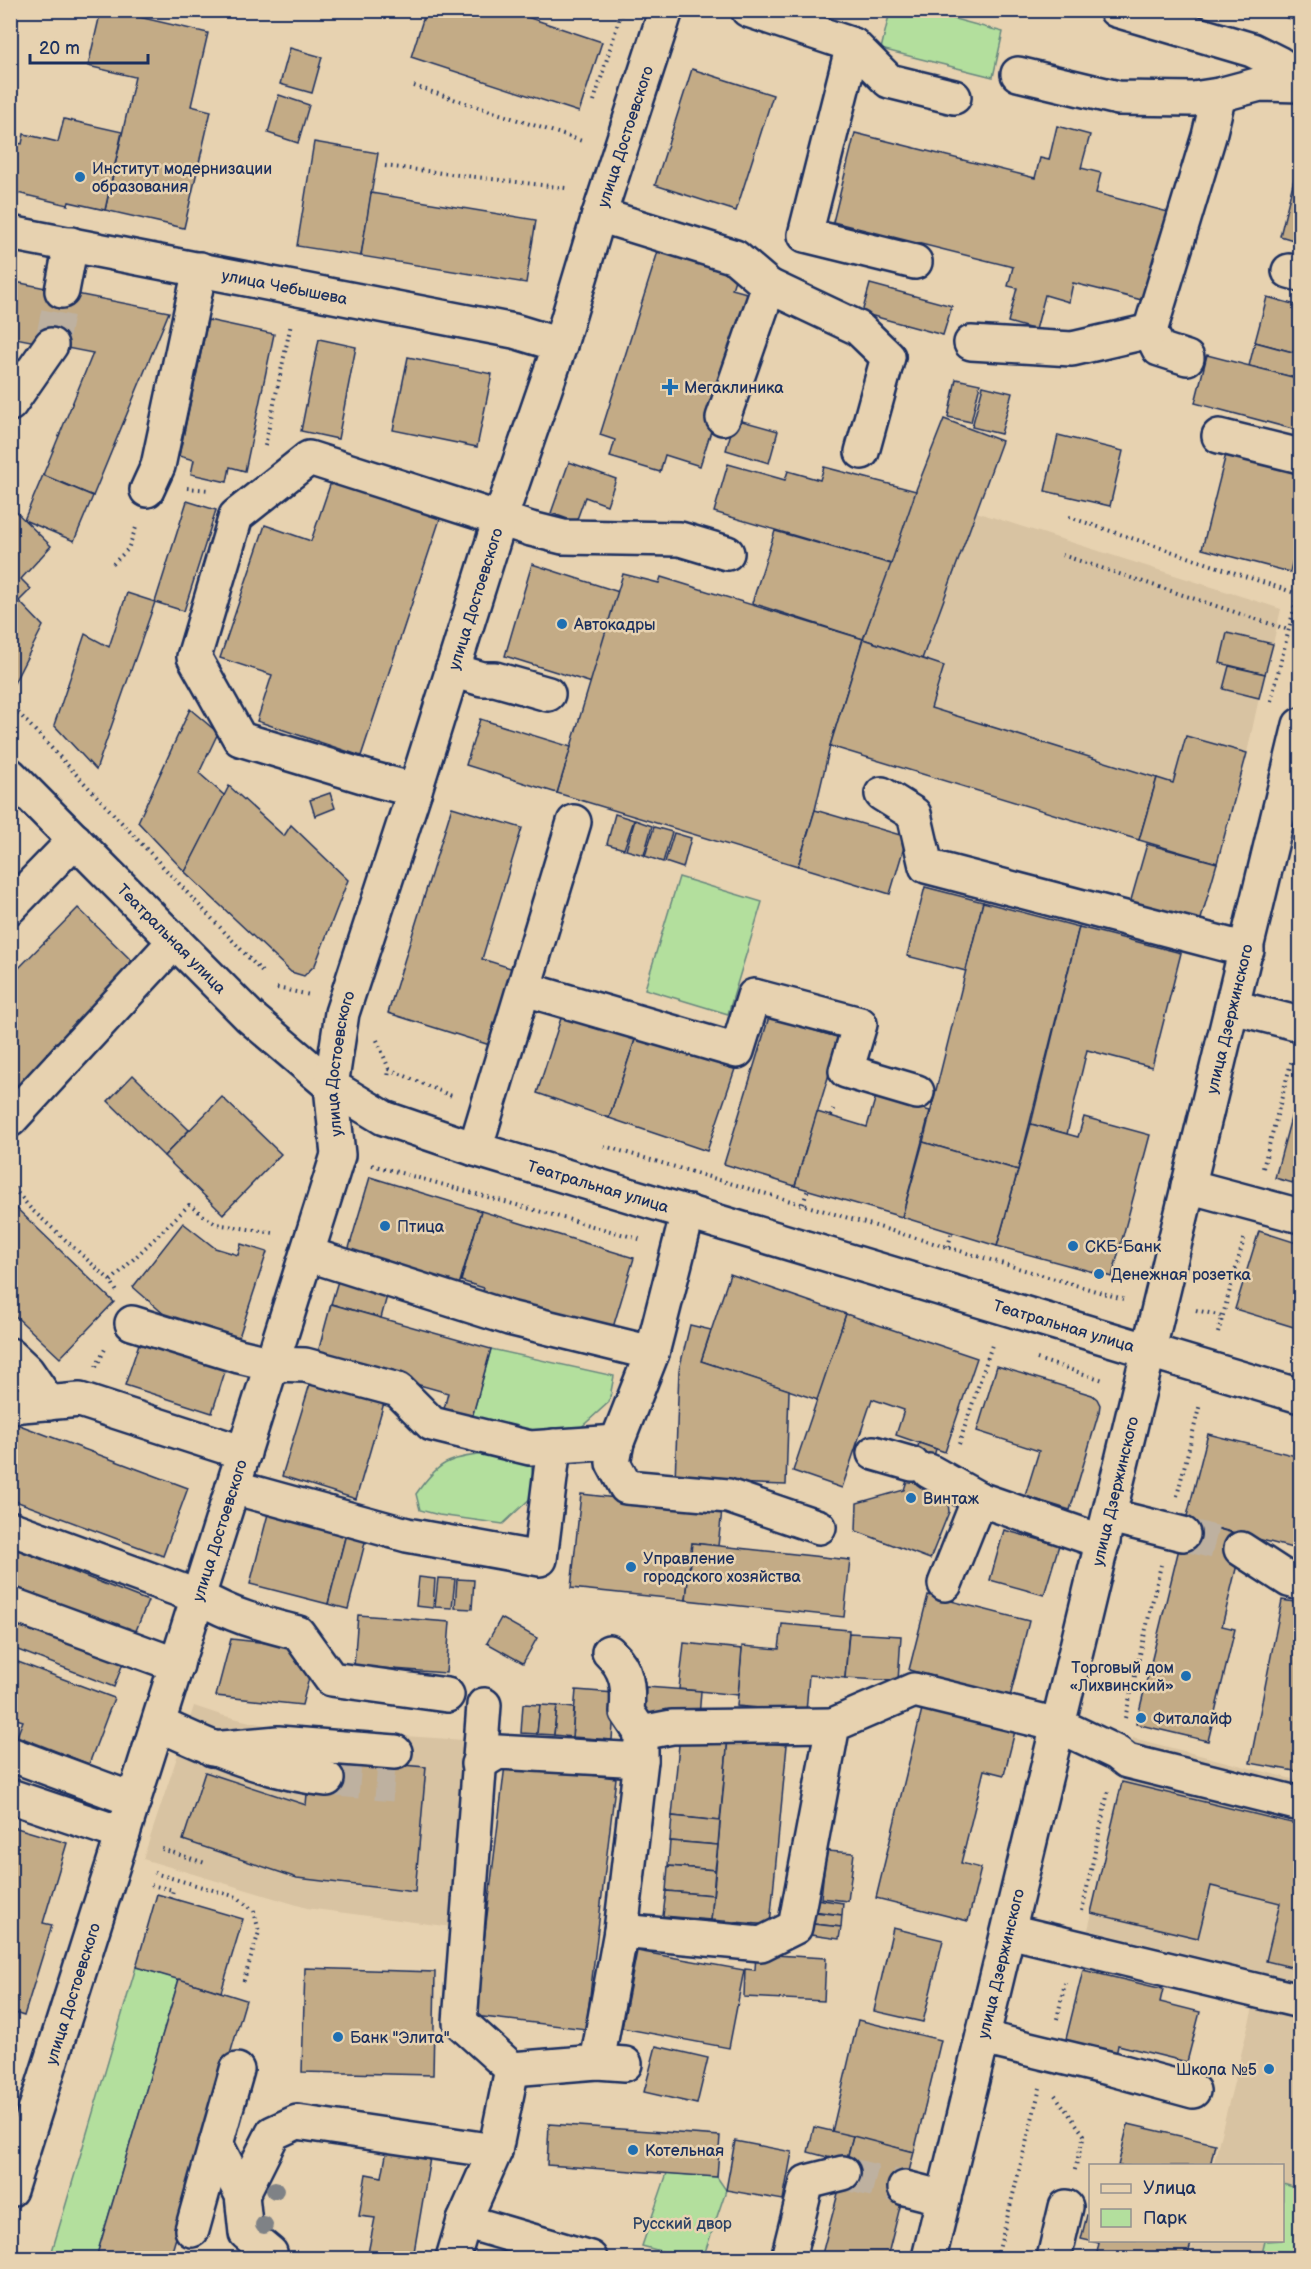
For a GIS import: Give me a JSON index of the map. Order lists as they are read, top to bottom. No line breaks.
{"streets":{"street":["улица Достоевского","улица Чебышева","Театральная улица","улица Дзержинского"]},"crossings":[["улица Достоевского","улица Чебышева"],["улица Достоевского","Театральная улица"],["Театральная улица","улица Дзержинского"]],"parks":["Русский двор"],"places":{"other":["Институт модернизации образования","Автокадры","Птица","СКБ-Банк","Денежная розетка","Винтаж","Управление городского хозяйства","Торговый дом «Лихвинский»","Фиталайф","Банк \"Элита\"","Школа №5","Котельная"],"health":["Мегаклиника"]},"legend":["Улица","Парк"],"scale_bar":"20 m"}
